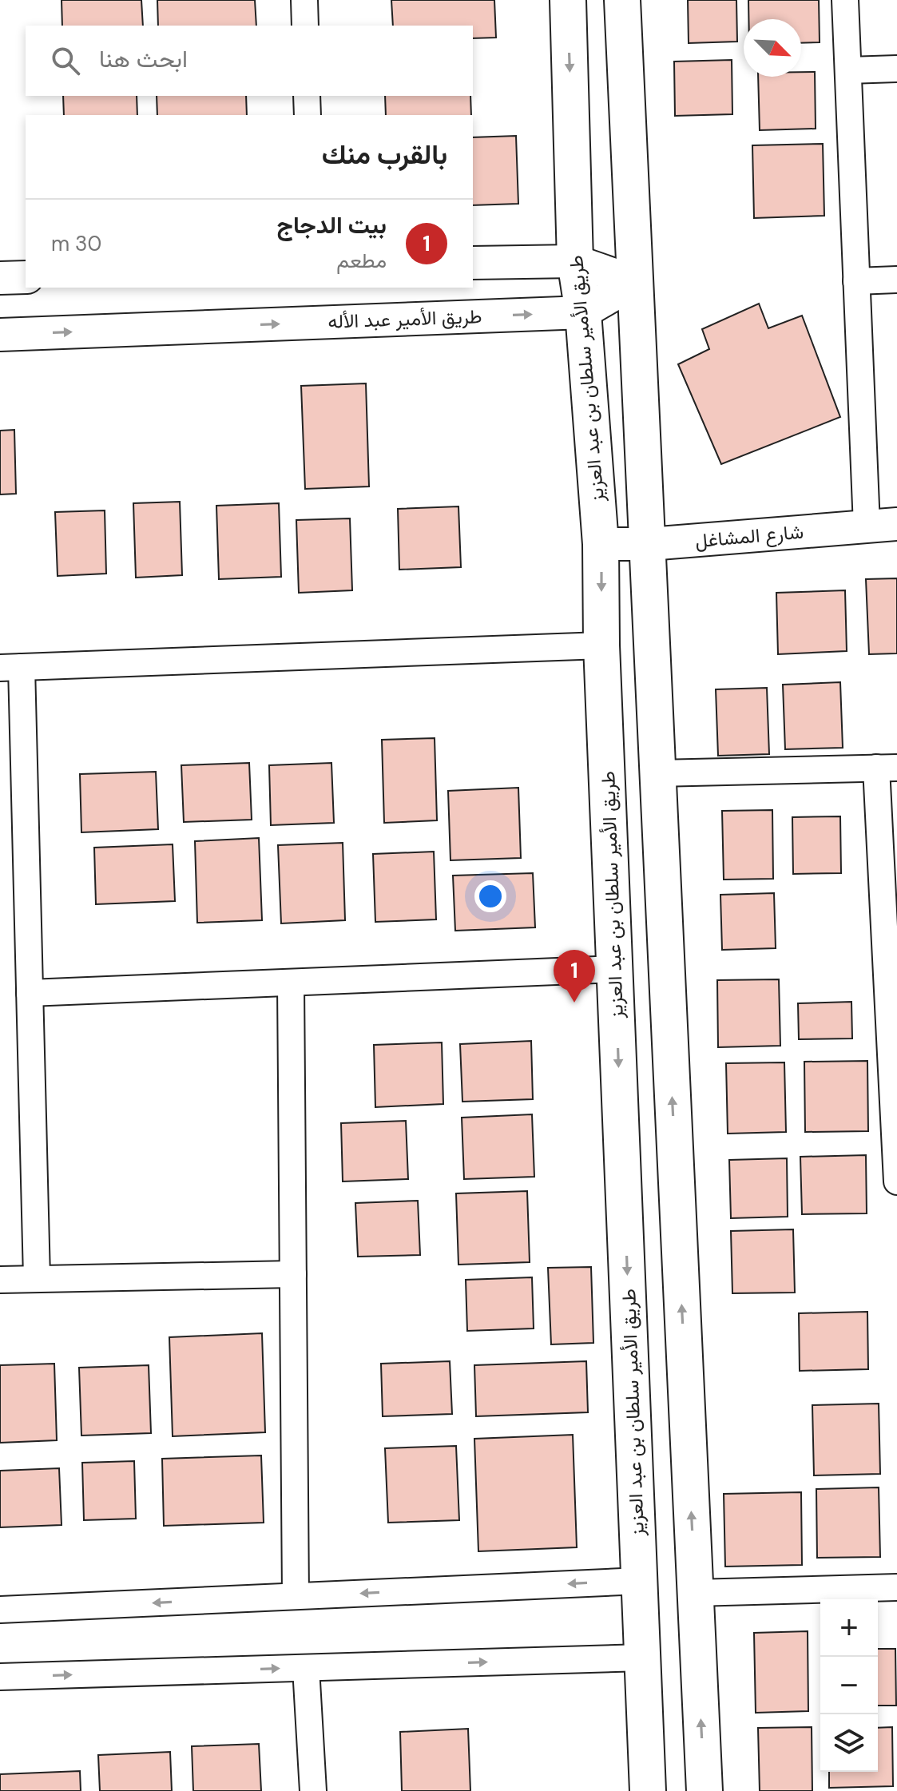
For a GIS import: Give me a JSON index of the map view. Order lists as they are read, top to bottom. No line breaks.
{"streets":{"main road":["طريق الأمير سلطان بن عبد العزيز"],"street":["طريق الأمير عبد الأله","شارع المشاغل"]},"crossings":[["طريق الأمير عبد الأله","طريق الأمير سلطان بن عبد العزيز"],["طريق الأمير سلطان بن عبد العزيز","شارع المشاغل"]],"one_way":["طريق الأمير عبد الأله"],"north":"bottom right","page":{"search":"ابحث هنا","heading":"بالقرب منك","list":[{"mark":"1","name":"بيت الدجاج","note":"مطعم","value":"30 m"}],"pins":"1","map_buttons":["+","−"]}}
